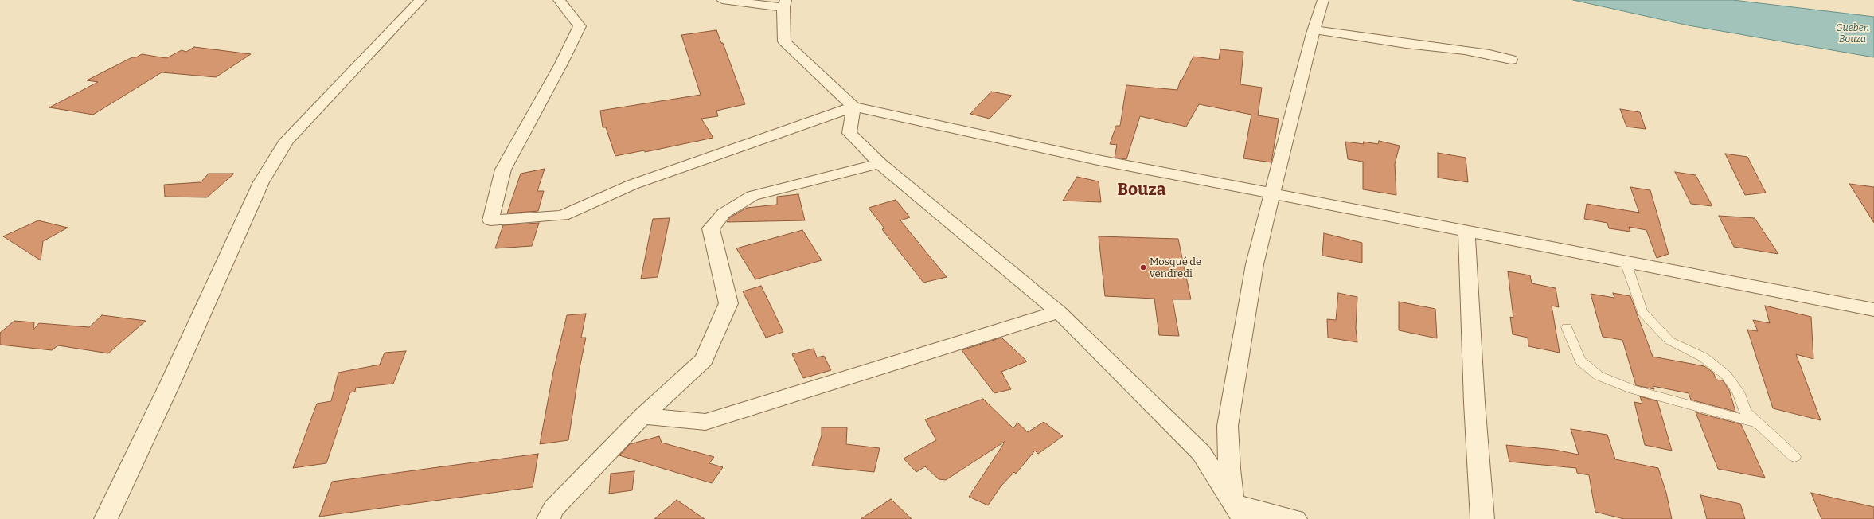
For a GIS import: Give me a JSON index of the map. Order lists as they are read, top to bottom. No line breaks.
{"districts":["Bouza"],"water":["Gueben Bouza"],"places":["Mosqué de vendredi"]}
